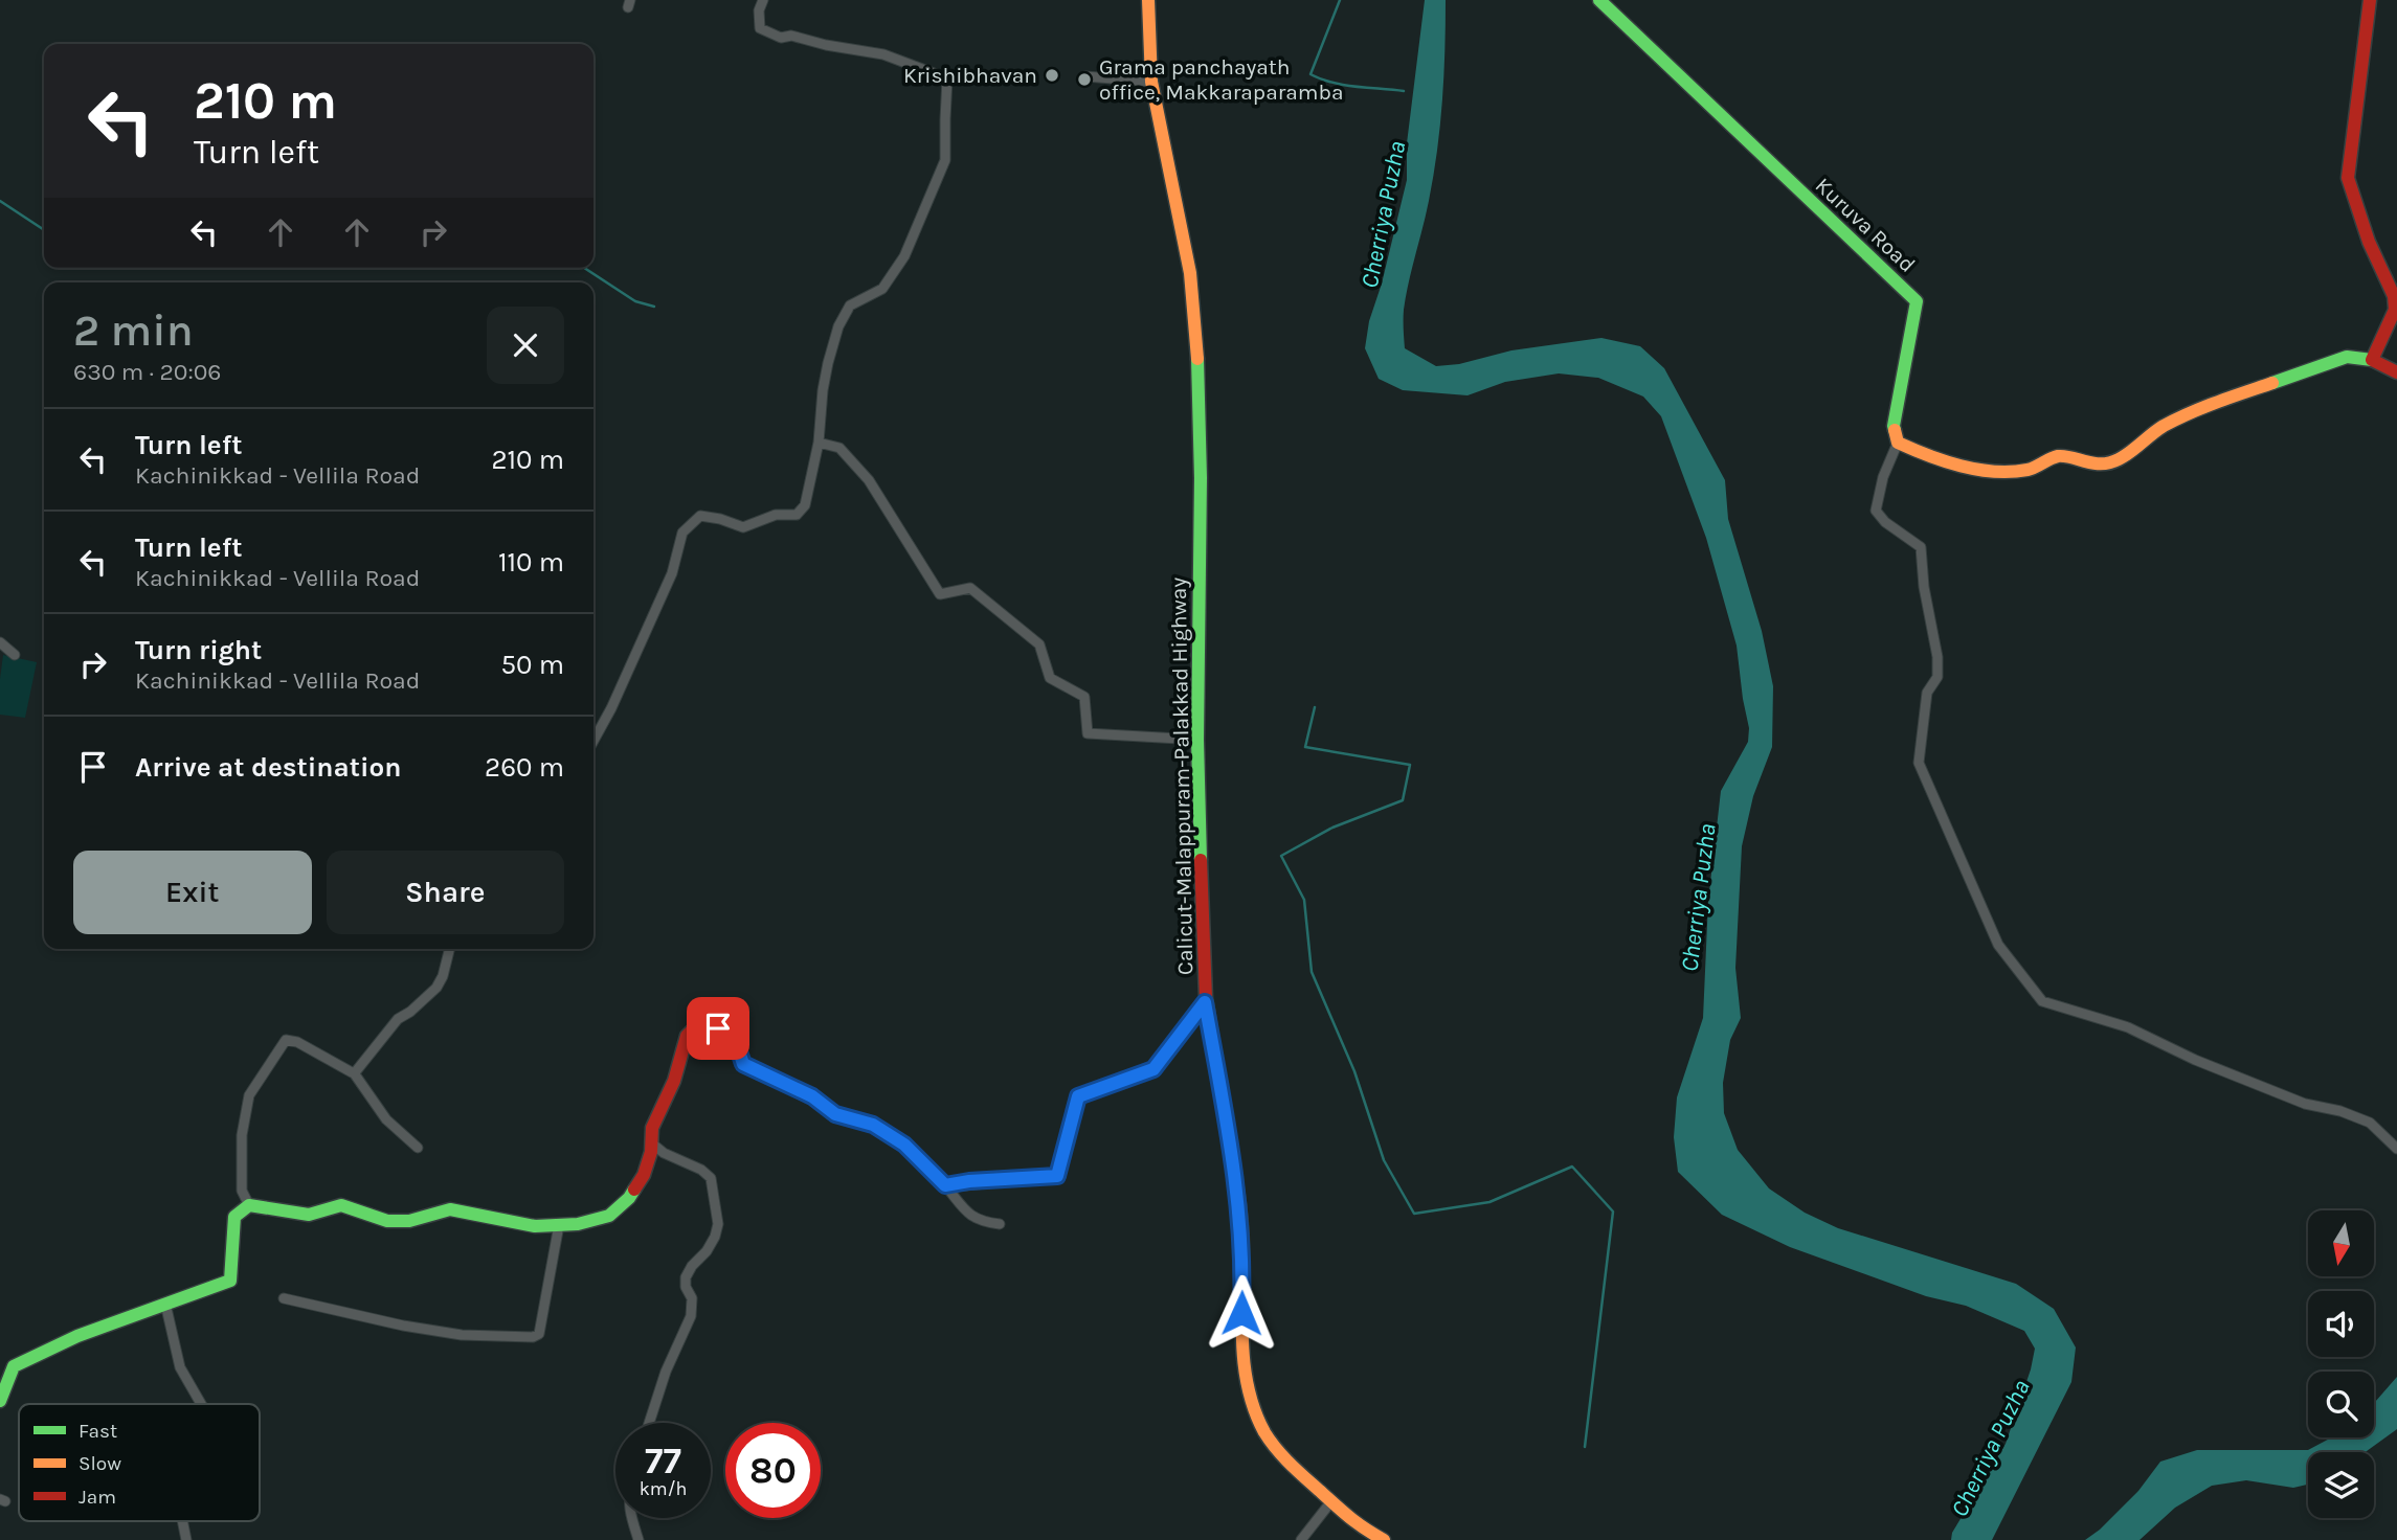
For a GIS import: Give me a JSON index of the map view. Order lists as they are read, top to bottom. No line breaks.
{"streets":{"main road":["Kuruva Road","Calicut-Malappuram-Palakkad Highway"]},"water":["Cherriya Puzha"],"places":["Krishibhavan","Grama panchayath office, Makkaraparamba"],"legend":["Fast","Slow","Jam"],"north":"bottom","page":{"turn":["210 m","Turn left"],"heading":["2 min","630 m · 20:06"],"list":[{"name":"Turn left","note":"Kachinikkad - Vellila Road","value":"210 m"},{"name":"Turn left","note":"Kachinikkad - Vellila Road","value":"110 m"},{"name":"Turn right","note":"Kachinikkad - Vellila Road","value":"50 m"},{"name":"Arrive at destination","value":"260 m"}],"buttons":["Exit","Share"],"speed":"77 km/h","limit":"80"}}
